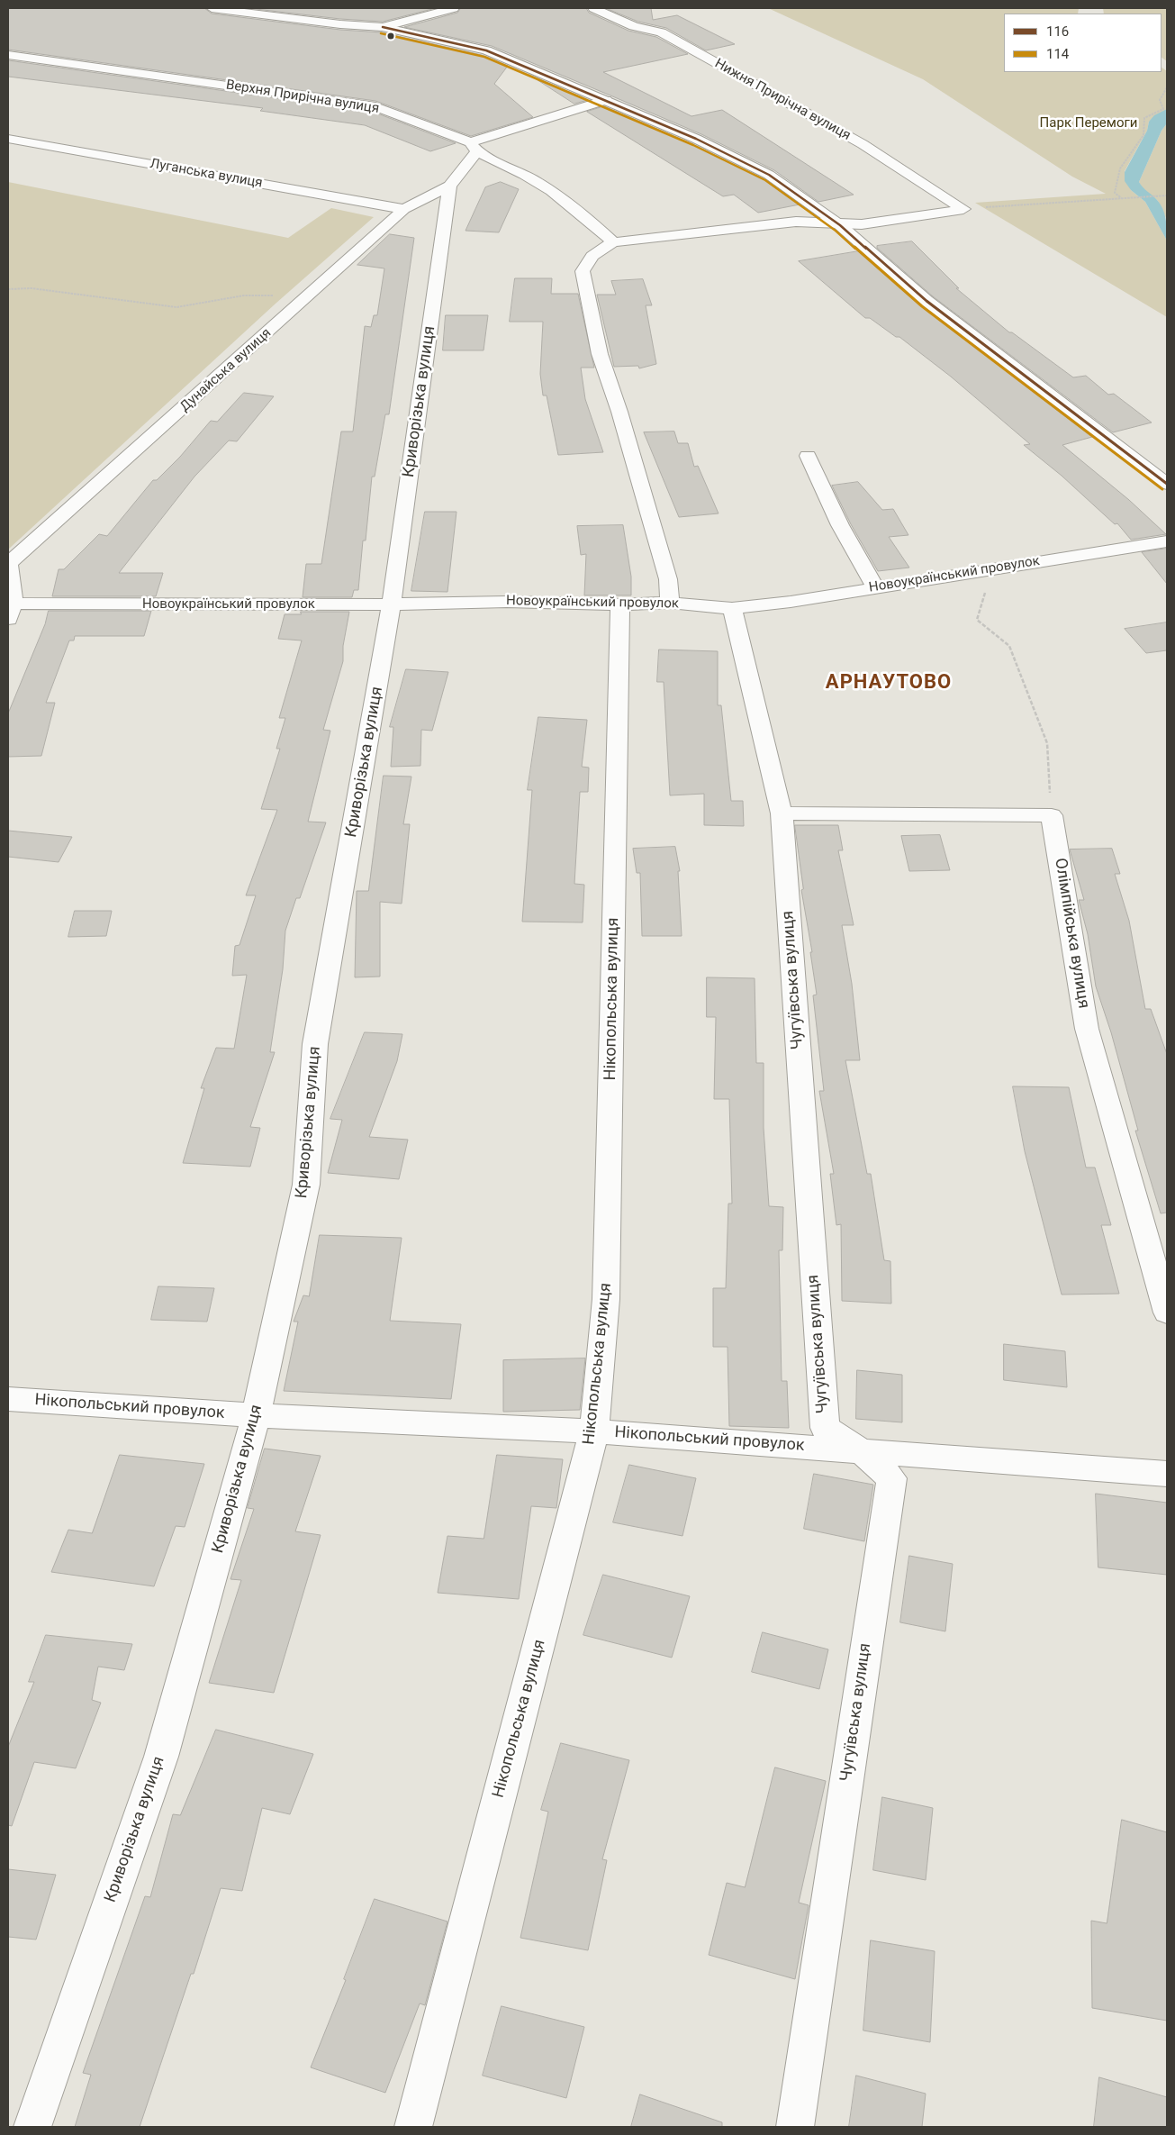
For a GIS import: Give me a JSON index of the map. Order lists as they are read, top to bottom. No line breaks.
{"streets":{"street":["Верхня Прирічна вулиця","Нижня Прирічна вулиця","Луганська вулиця","Дунайська вулиця","Криворізька вулиця","Новоукраїнський провулок","Олімпійська вулиця","Чугуївська вулиця","Нікопольська вулиця","Нікопольський провулок"]},"crossings":[["Луганська вулиця","Дунайська вулиця"],["Дунайська вулиця","Криворізька вулиця"],["Криворізька вулиця","Новоукраїнський провулок"],["Криворізька вулиця","Нікопольський провулок"],["Новоукраїнський провулок","Чугуївська вулиця"],["Новоукраїнський провулок","Нікопольська вулиця"],["Чугуївська вулиця","Нікопольський провулок"],["Нікопольська вулиця","Нікопольський провулок"]],"districts":["АРНАУТОВО"],"parks":["Парк Перемоги"],"lines":["transit line 116","transit line 114"],"legend":["116","114"]}
